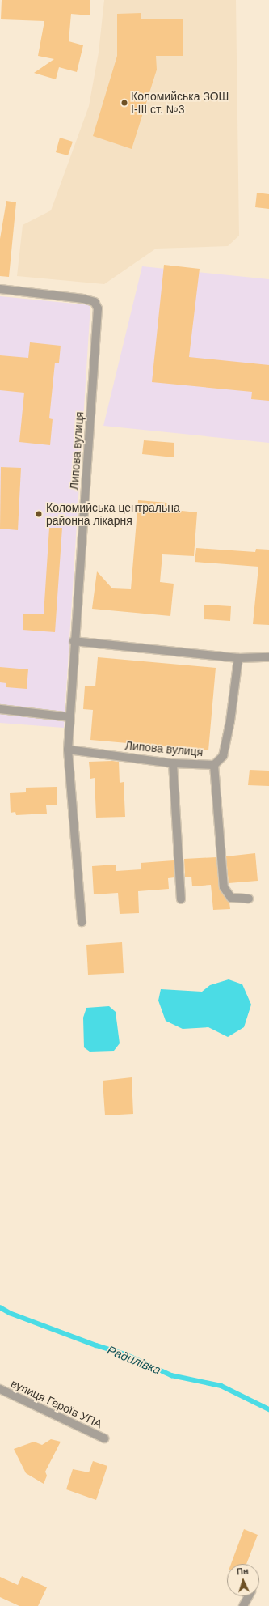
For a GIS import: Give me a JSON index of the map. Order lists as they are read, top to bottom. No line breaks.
{"streets":{"street":["Липова вулиця","вулиця Героїв УПА"]},"water":["Радилівка"],"places":["Коломийська ЗОШ І-ІІІ ст. №3","Коломийська центральна районна лікарня"],"north":"top"}
